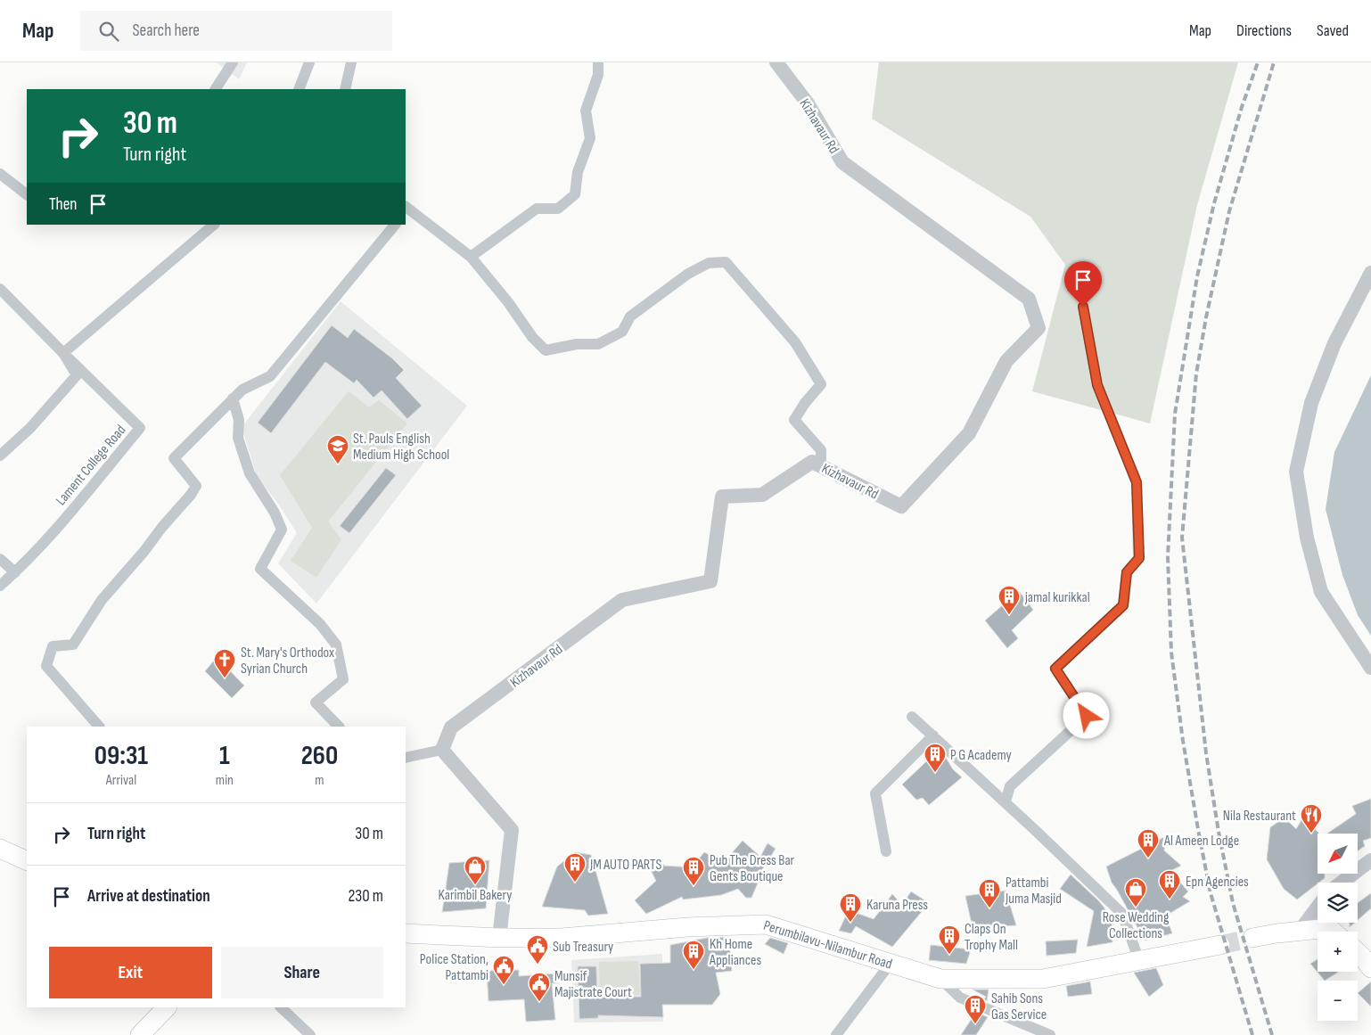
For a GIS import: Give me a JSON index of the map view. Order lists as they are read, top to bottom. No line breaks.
{"streets":{"main road":["Perumbilavu-Nilambur Road"],"street":["Kizhavaur Rd","Lament College Road"]},"places":{"school or university":["St. Pauls English Medium High School"],"building":["jamal kurikkal","P G Academy","Al Ameen Lodge","JM AUTO PARTS","Pub The Dress Bar Gents Boutique","Epn Agencies","Pattambi Juma Masjid","Karuna Press","Claps On Trophy Mall","Kh Home Appliances","Sahib Sons Gas Service"],"church":["St. Mary's Orthodox Syrian Church"],"restaurant":["Nila Restaurant"],"shop":["Karimbil Bakery","Rose Wedding Collections"],"public building":["Sub Treasury","Police Station, Pattambi","Munsif Majistrate Court"]},"north":"bottom left","page":{"header":"Map","search":"Search here","nav":["Map","Directions","Saved"],"turn":["30 m","Turn right"],"then":"Then","eta":["09:31","Arrival","1","min","260","m"],"list":[{"name":"Turn right","value":"30 m"},{"name":"Arrive at destination","value":"230 m"}],"map_buttons":["+","−"],"buttons":["Exit","Share"]}}
